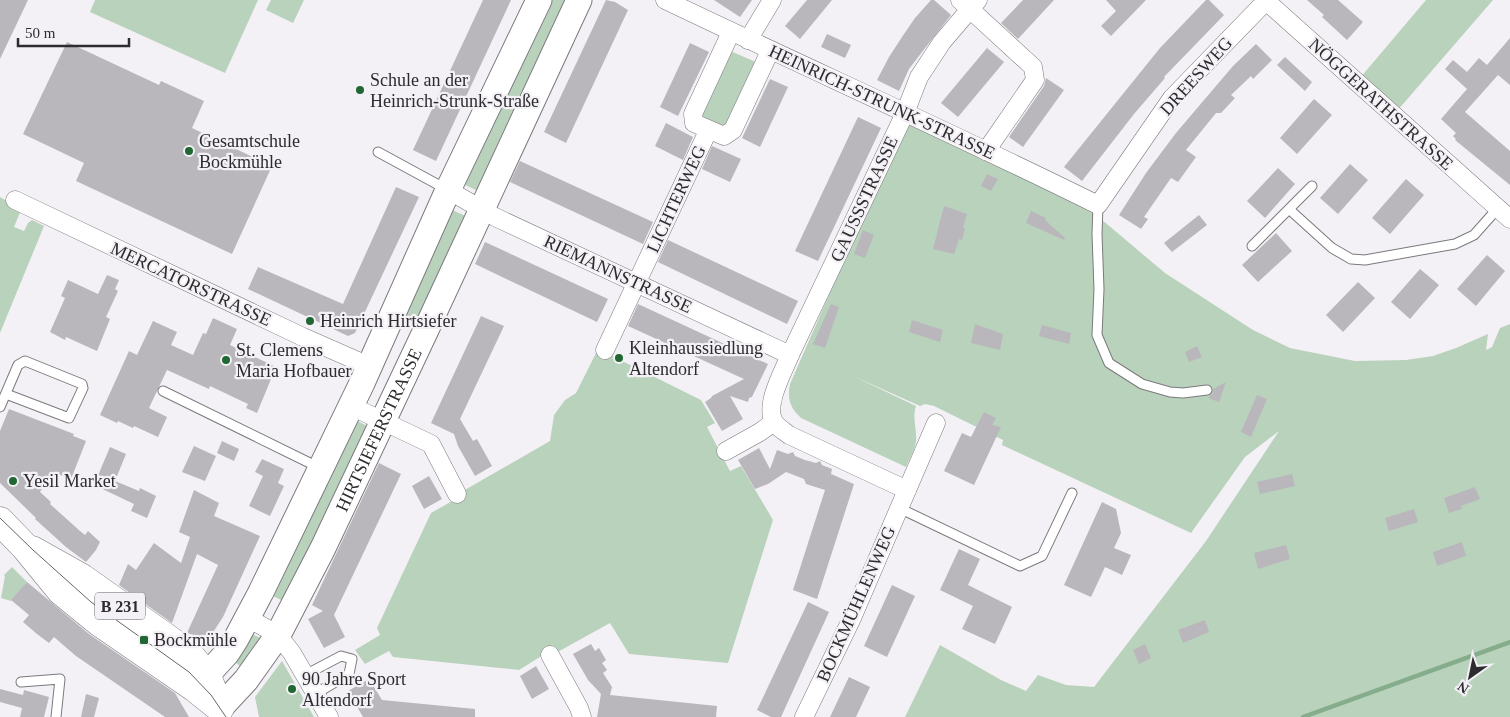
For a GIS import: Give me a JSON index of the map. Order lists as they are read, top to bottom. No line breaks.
{"streets":{"main road":["HIRTSIEFERSTRASSE","B 231"],"street":["DREESWEG","HEINRICH-STRUNK-STRASSE","NÖGGERATHSTRASSE","LICHTERWEG","GAUSSSTRASSE","RIEMANNSTRASSE","MERCATORSTRASSE","BOCKMÜHLENWEG"]},"crossings":[["DREESWEG","HEINRICH-STRUNK-STRASSE"],["DREESWEG","NÖGGERATHSTRASSE"],["HEINRICH-STRUNK-STRASSE","LICHTERWEG"],["HEINRICH-STRUNK-STRASSE","GAUSSSTRASSE"],["LICHTERWEG","RIEMANNSTRASSE"],["GAUSSSTRASSE","RIEMANNSTRASSE"],["RIEMANNSTRASSE","HIRTSIEFERSTRASSE"],["MERCATORSTRASSE","HIRTSIEFERSTRASSE"],["HIRTSIEFERSTRASSE","B 231"]],"places":{"other":["Schule an der Heinrich-Strunk-Straße","Gesamtschule Bockmühle","Heinrich Hirtsiefer","Kleinhaussiedlung Altendorf","St. Clemens Maria Hofbauer","Yesil Market","90 Jahre Sport Altendorf"],"transit":["Bockmühle"]},"scale_bar":"50 m","north":"bottom left"}
